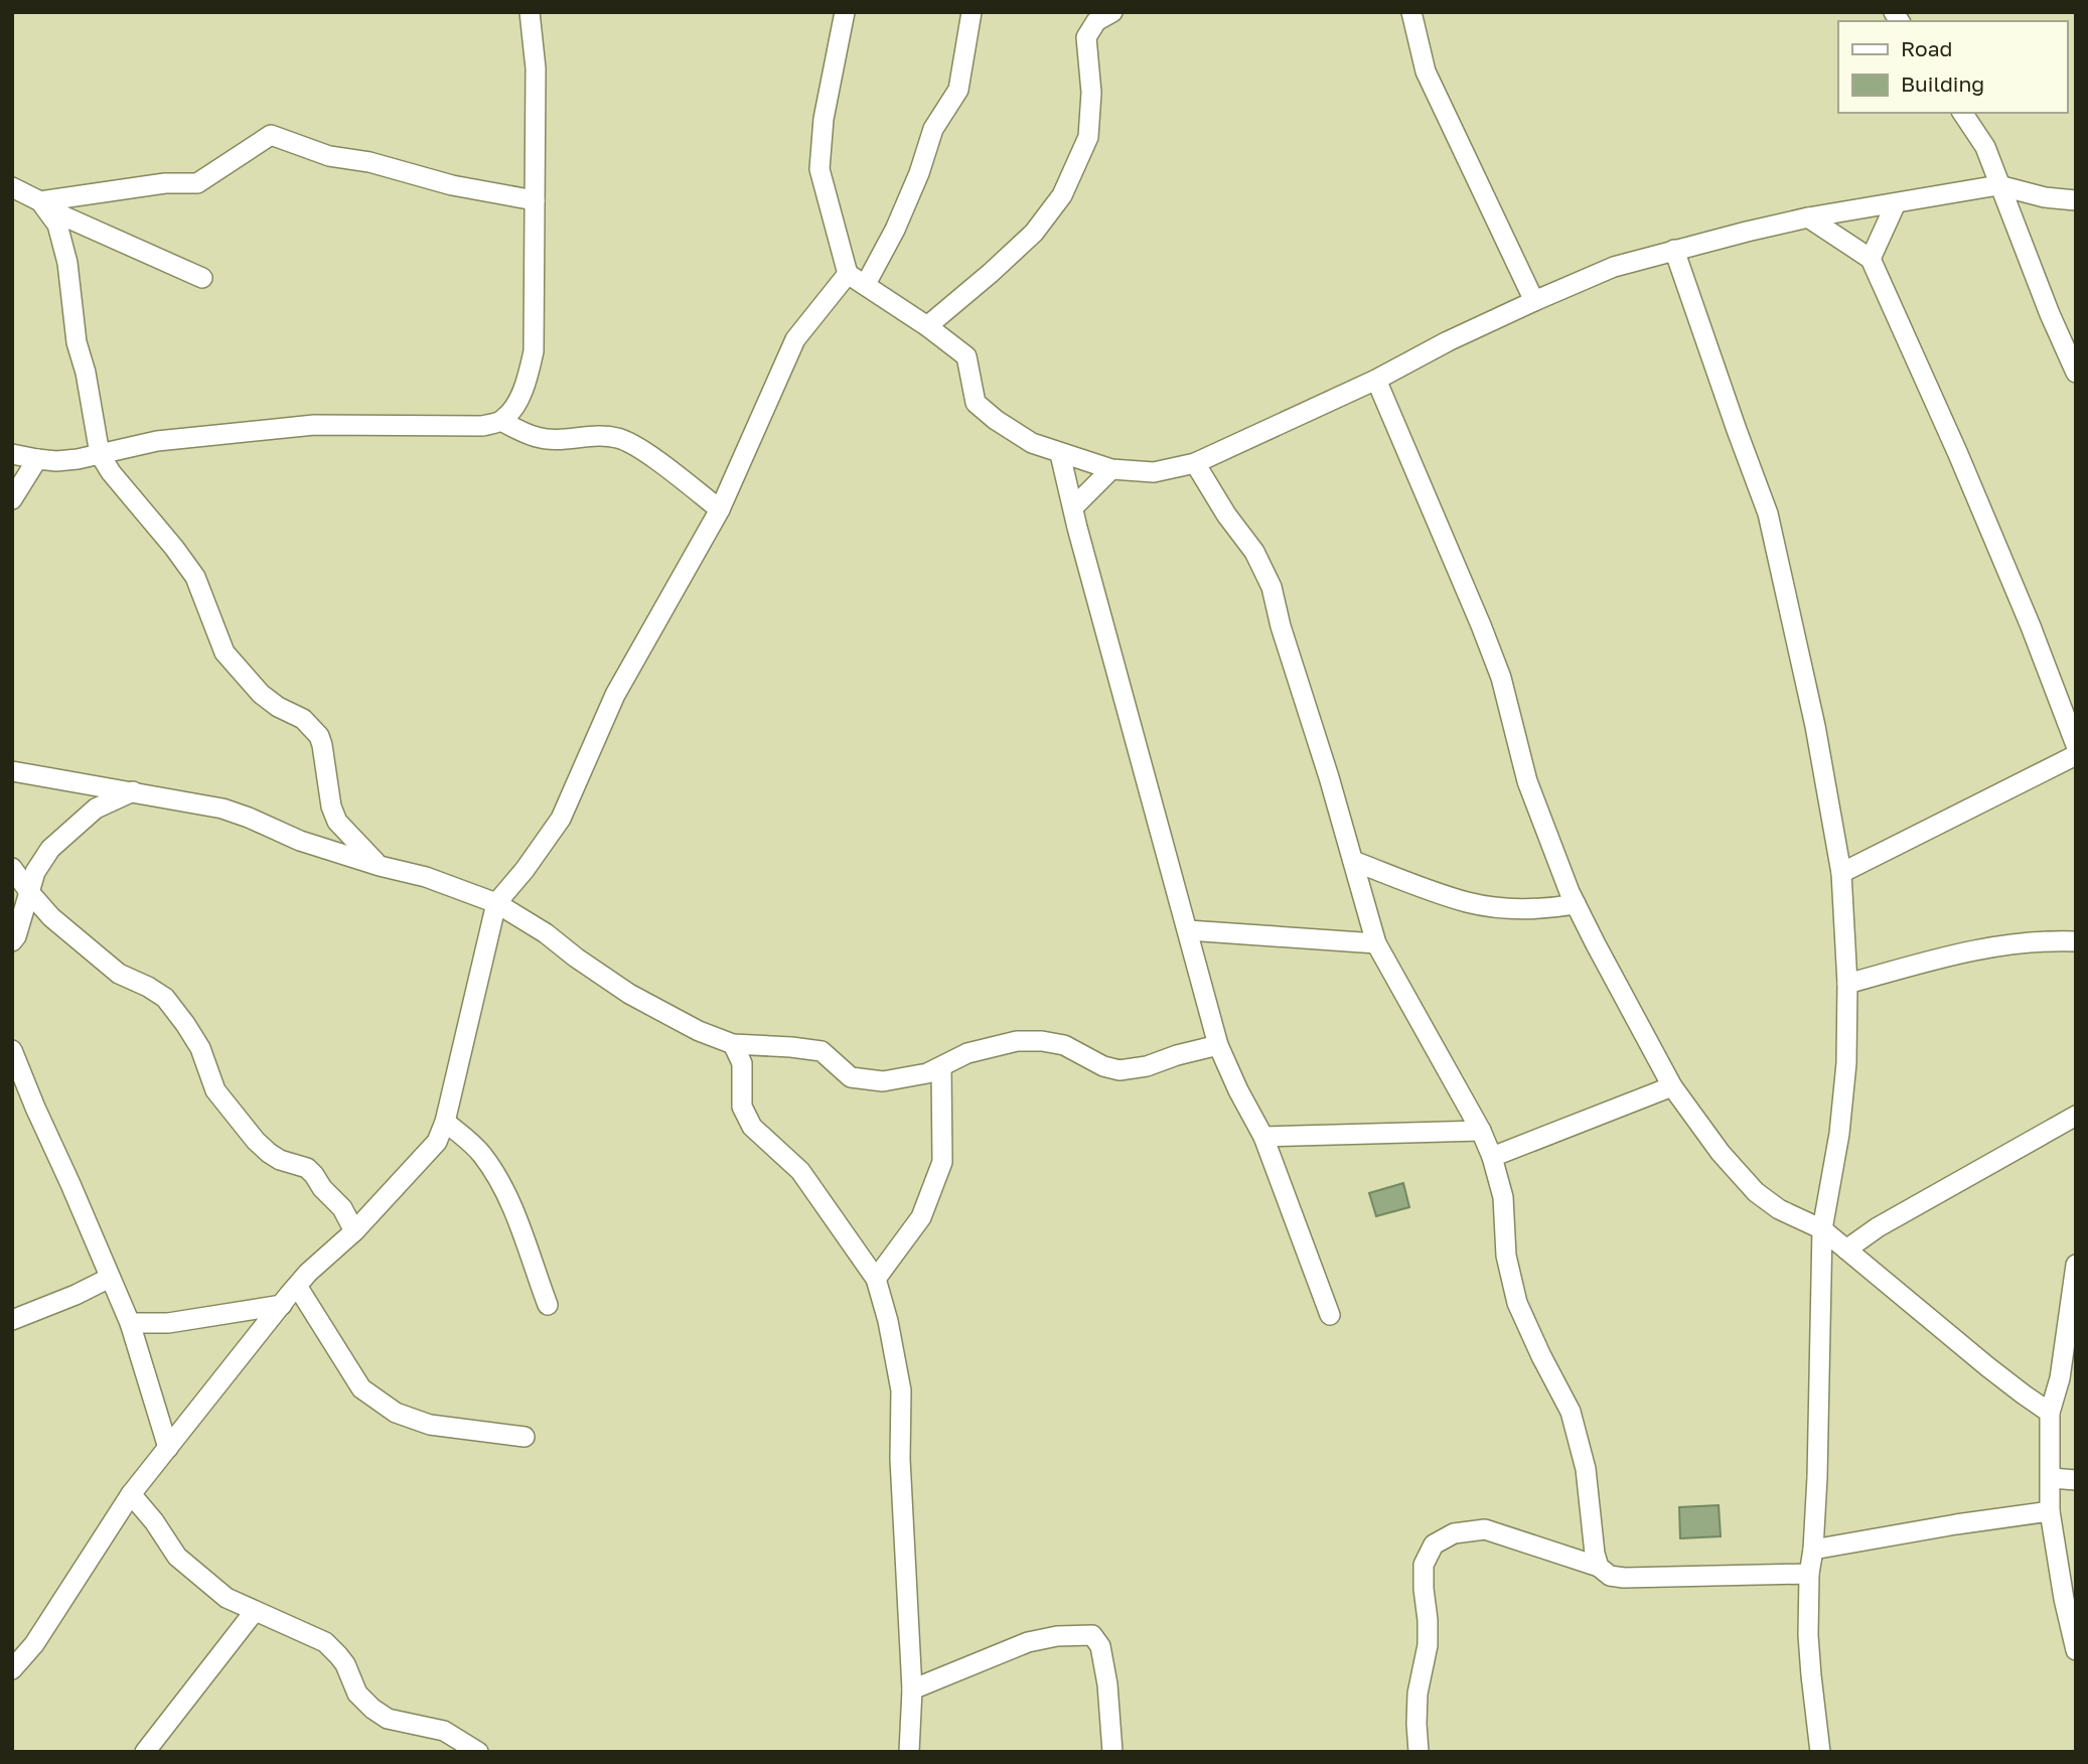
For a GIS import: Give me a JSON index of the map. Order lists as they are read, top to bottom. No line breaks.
{"legend":["Road","Building"]}
